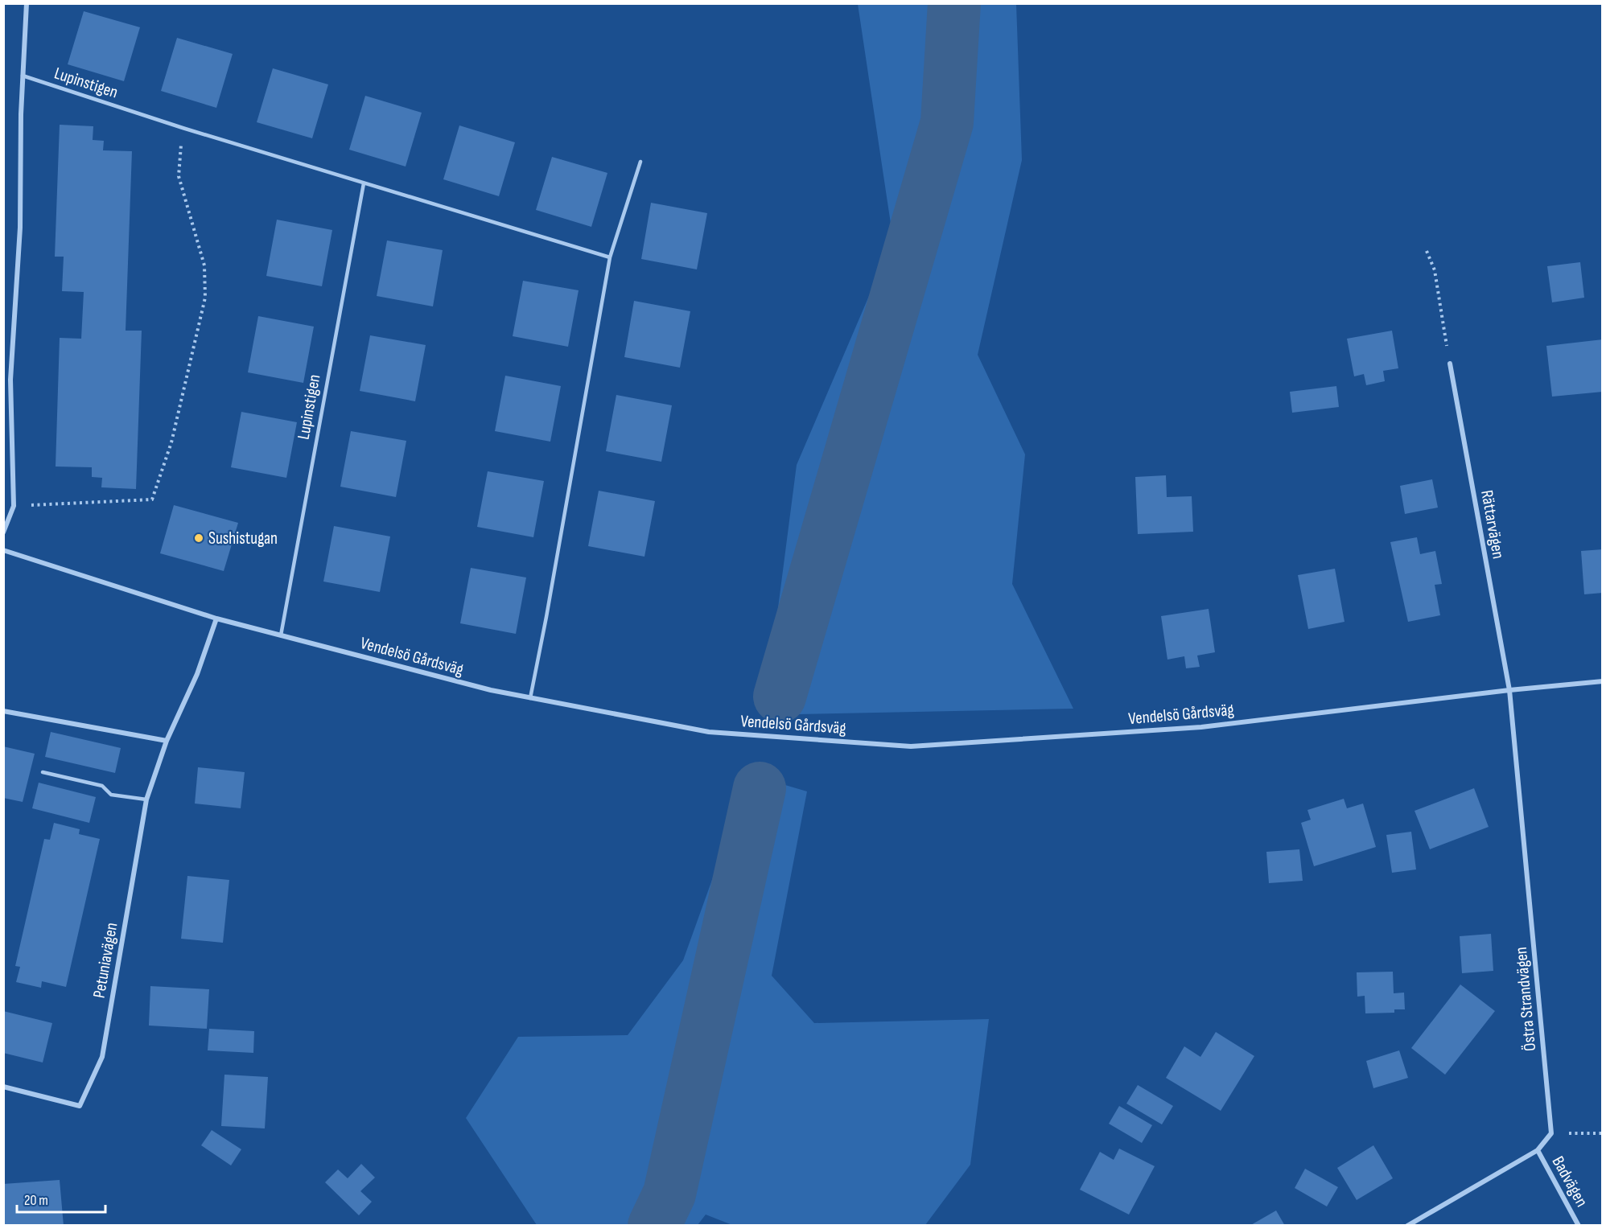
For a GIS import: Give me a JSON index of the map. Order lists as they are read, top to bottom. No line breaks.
{"streets":{"street":["Rättarvägen","Vendelsö Gårdsväg","Petuniavägen","Östra Strandvägen","Badvägen"],"lane":["Lupinstigen"]},"crossings":[["Lupinstigen","Vendelsö Gårdsväg"],["Rättarvägen","Vendelsö Gårdsväg"],["Rättarvägen","Östra Strandvägen"],["Vendelsö Gårdsväg","Petuniavägen"],["Vendelsö Gårdsväg","Östra Strandvägen"]],"places":["Sushistugan"],"scale_bar":"20 m"}
